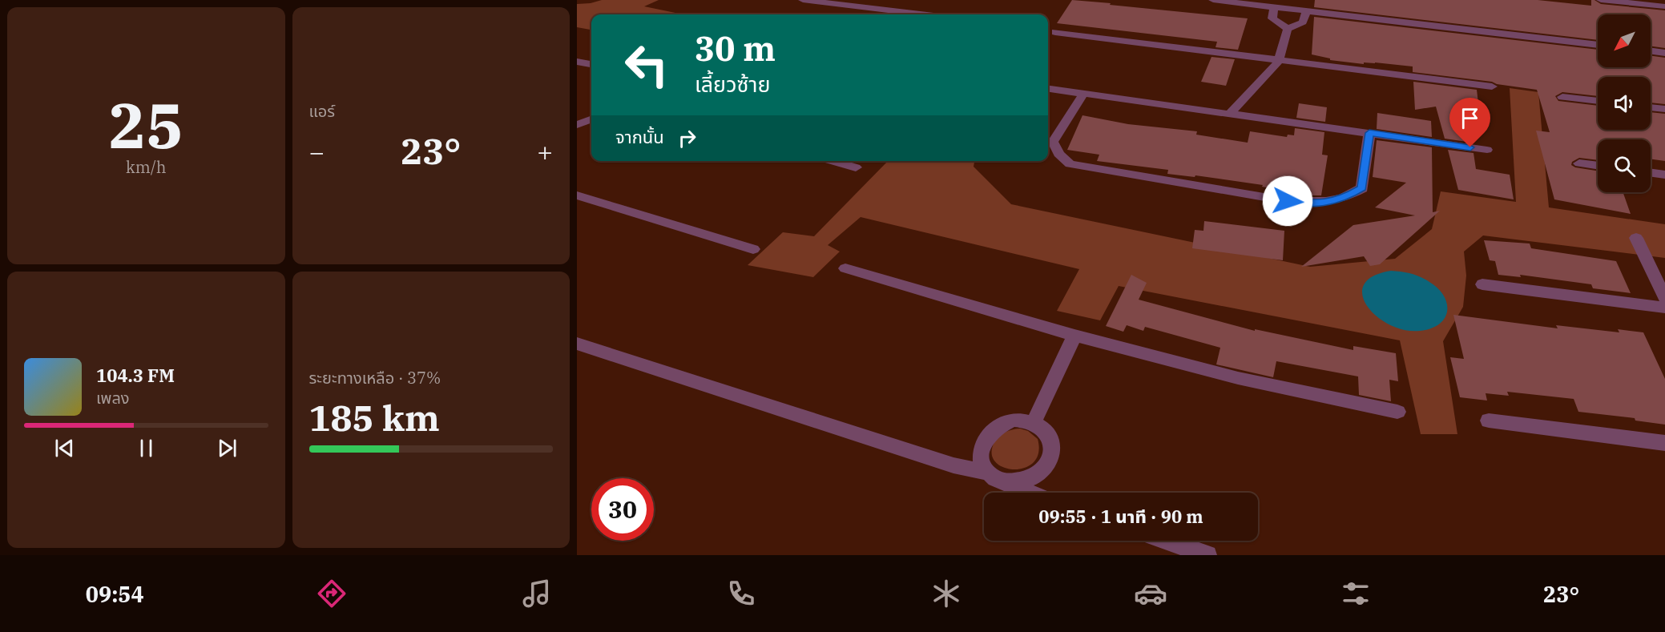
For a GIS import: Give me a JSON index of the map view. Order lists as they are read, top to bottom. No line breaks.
{"north":"bottom left","page":{"tile":[["25","km/h"],"แอร์",["ระยะทางเหลือ · 37%","185 km"]],"turn":["30 m","เลี้ยวซ้าย"],"then":"จากนั้น","heat":["−","23°","+"],"song":["104.3 FM","เพลง"],"limit":"30","trip":"09:55 · 1 นาที · 90 m","tabs":["09:54","23°"]}}
